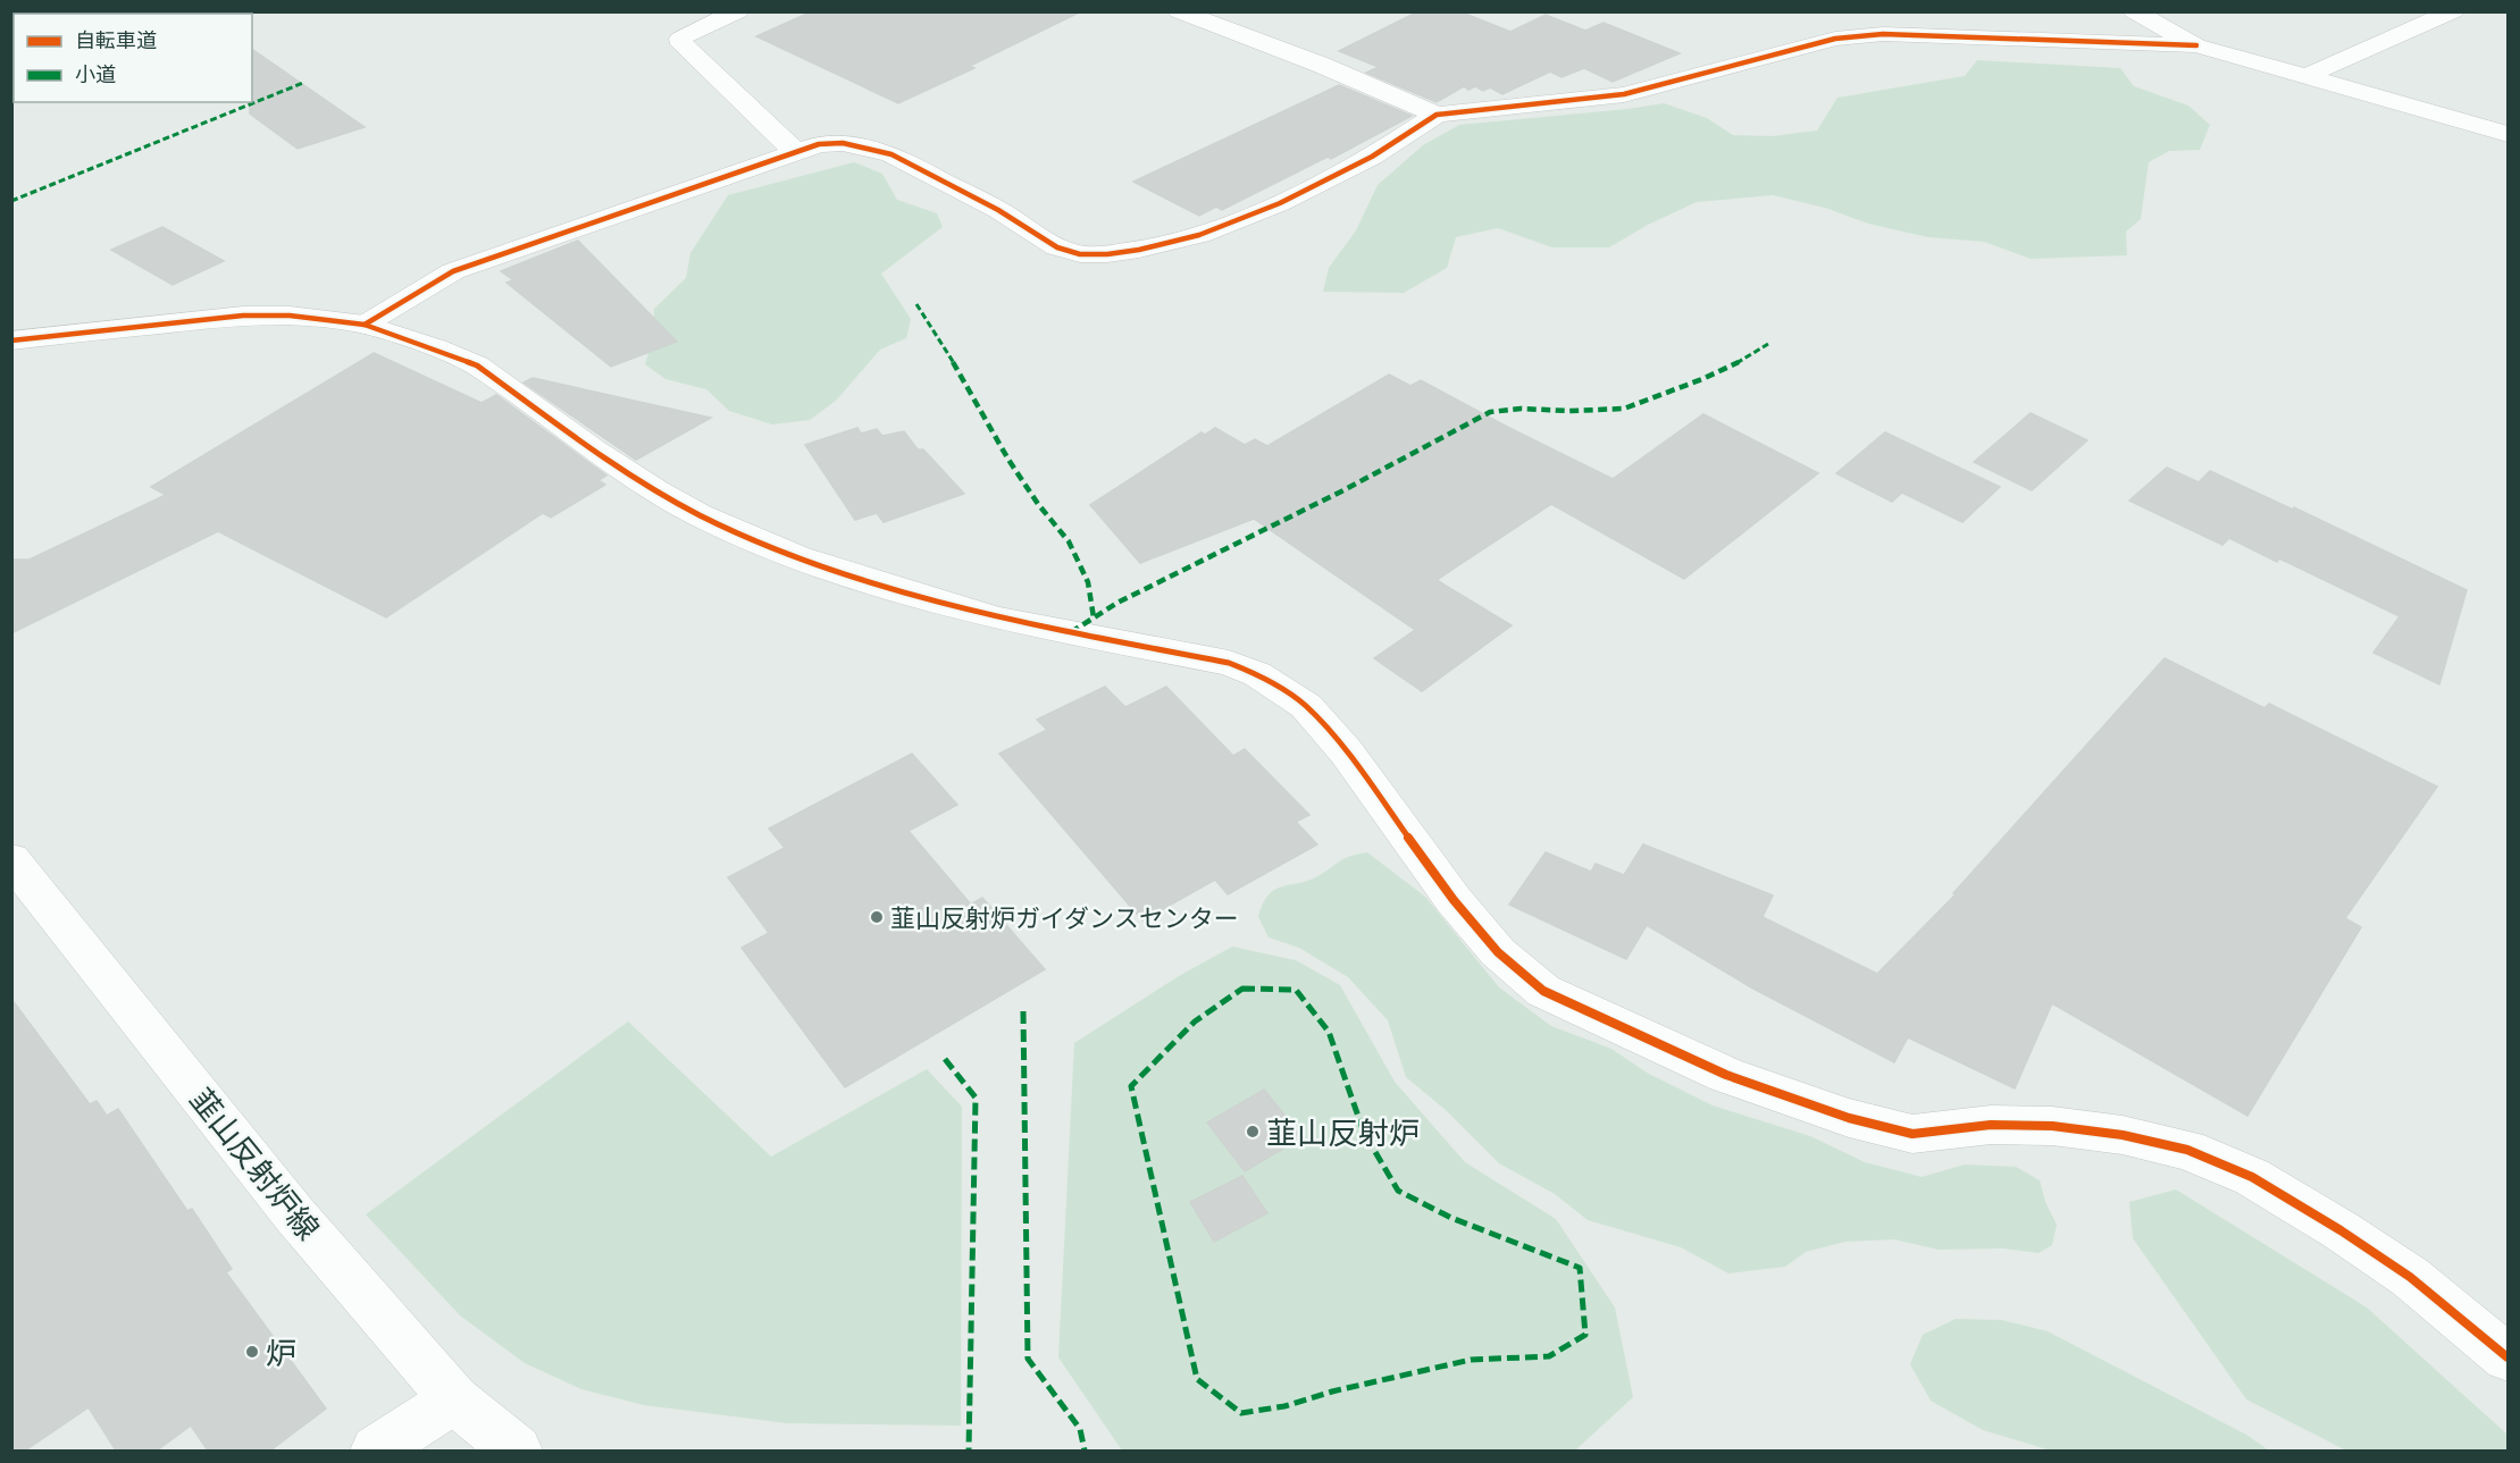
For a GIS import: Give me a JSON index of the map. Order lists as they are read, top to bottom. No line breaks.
{"streets":{"street":["韮山反射炉線"]},"places":["韮山反射炉ガイダンスセンター","韮山反射炉","炉"],"legend":["自転車道","小道"]}
